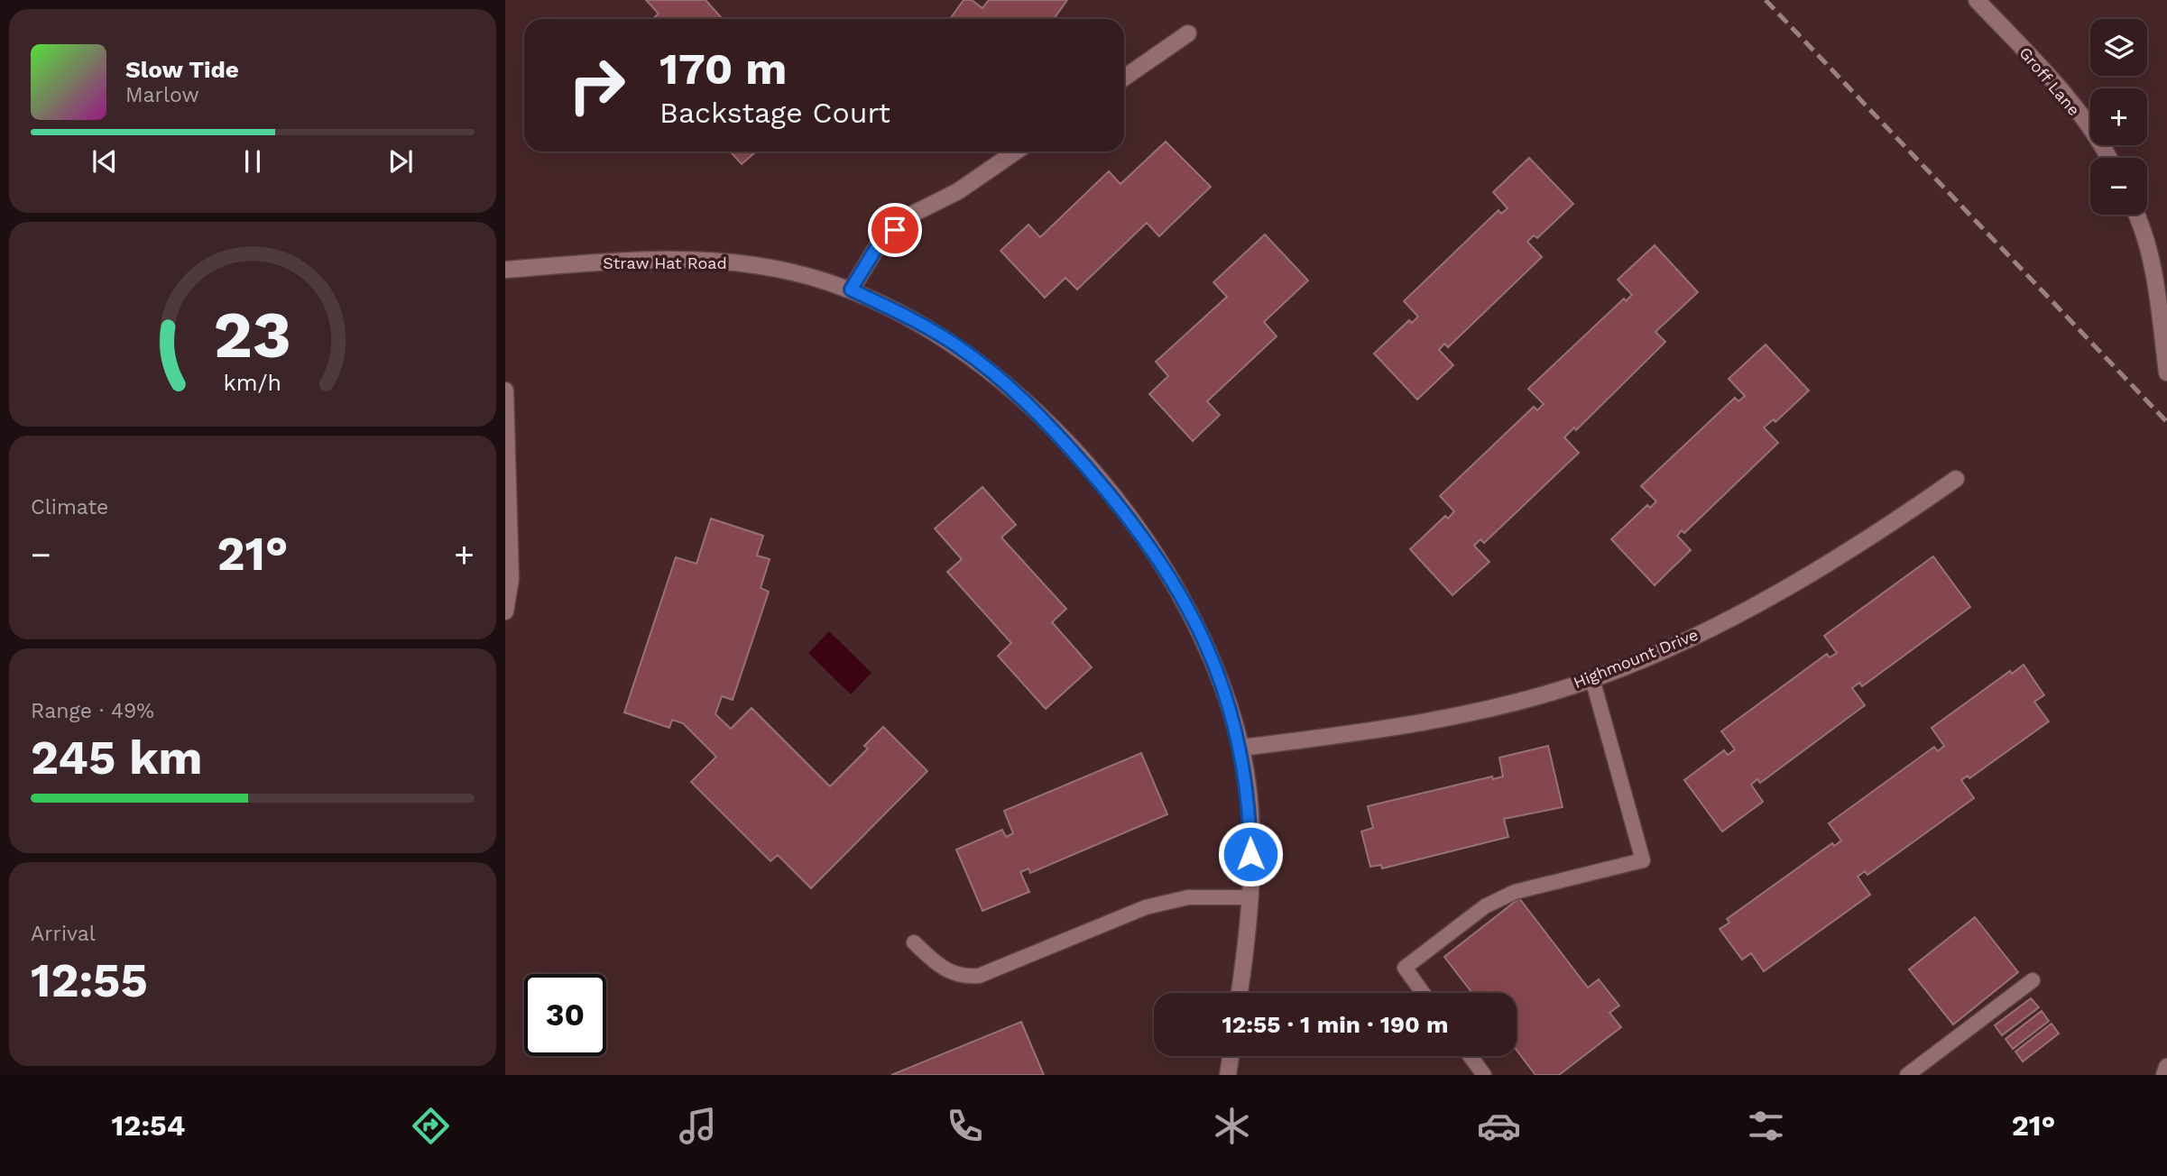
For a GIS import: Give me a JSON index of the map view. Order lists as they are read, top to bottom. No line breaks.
{"streets":{"street":["Groff Lane","Straw Hat Road","Highmount Drive"]},"crossings":[["Straw Hat Road","Highmount Drive"]],"page":{"map_buttons":["+","−"],"turn":["170 m","Backstage Court"],"song":["Slow Tide","Marlow"],"tile":["Climate",["Range · 49%","245 km"],["Arrival","12:55"]],"heat":["−","21°","+"],"limit":"30","trip":"12:55 · 1 min · 190 m","tabs":["12:54","21°"],"gauge":["23","km/h"]}}
